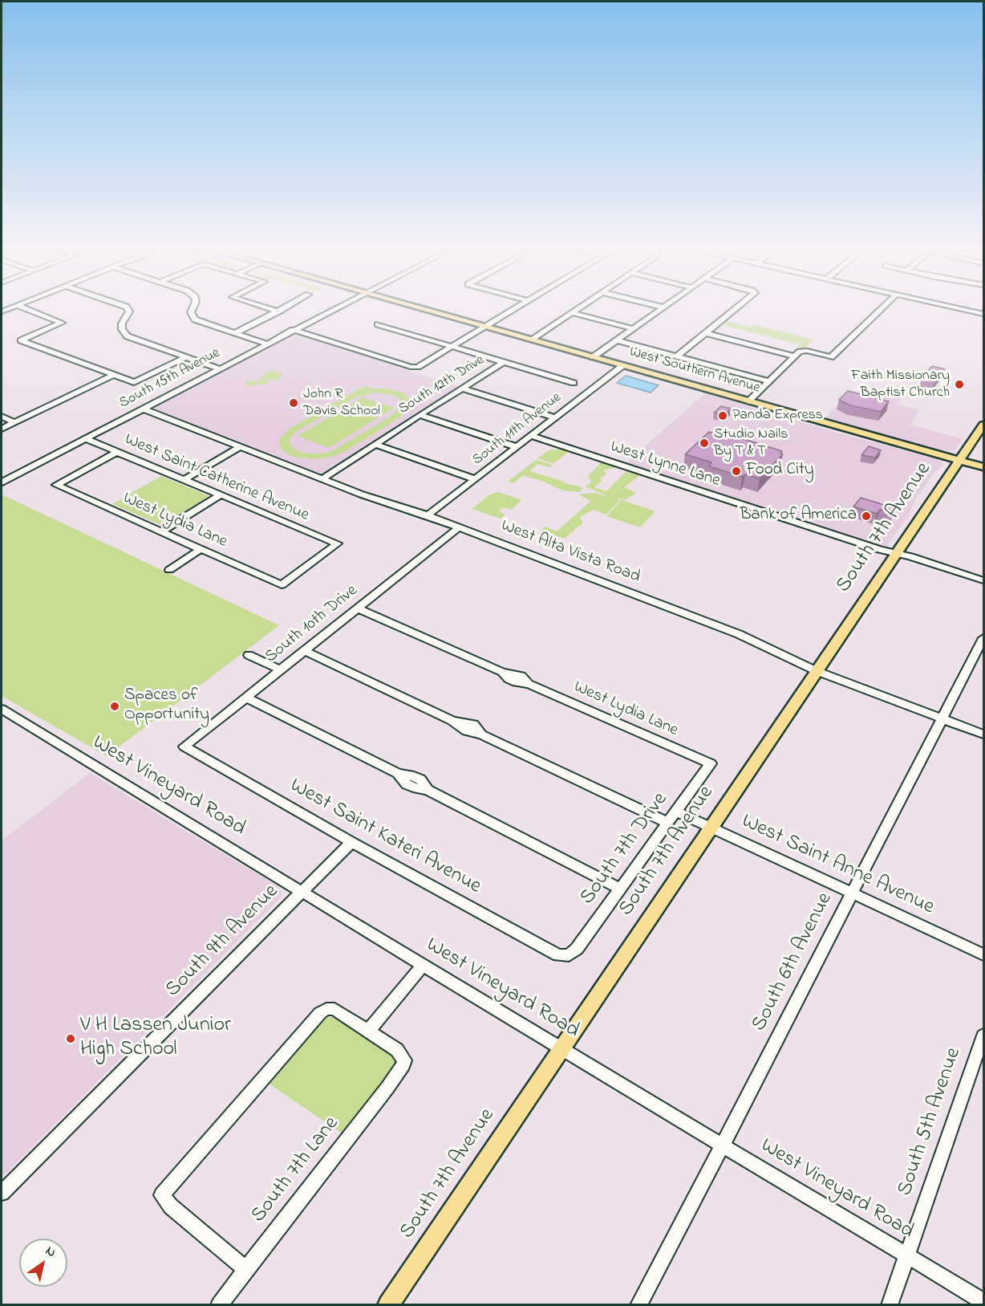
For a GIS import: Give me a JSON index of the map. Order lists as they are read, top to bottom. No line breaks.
{"streets":{"main road":["West Southern Avenue","South 7th Avenue"],"street":["South 15th Avenue","South 12th Drive","South 11th Avenue","West Lynne Lane","West Saint Catherine Avenue","West Lydia Lane","West Alta Vista Road","South 10th Drive","West Vineyard Road","West Saint Kateri Avenue","South 7th Drive","West Saint Anne Avenue","South 9th Avenue","South 6th Avenue","South 5th Avenue","South 7th Lane"]},"crossings":[["West Southern Avenue","South 11th Avenue"],["West Southern Avenue","South 7th Avenue"],["South 15th Avenue","West Saint Catherine Avenue"],["South 15th Avenue","West Alta Vista Road"],["South 12th Drive","West Alta Vista Road"],["South 11th Avenue","West Lynne Lane"],["South 11th Avenue","West Alta Vista Road"],["West Lynne Lane","South 7th Avenue"],["West Saint Catherine Avenue","West Lydia Lane"],["West Lydia Lane","South 10th Drive"],["West Lydia Lane","South 7th Drive"],["South 7th Avenue","West Alta Vista Road"],["South 7th Avenue","West Vineyard Road"],["South 7th Avenue","West Saint Anne Avenue"],["West Alta Vista Road","South 10th Drive"],["West Alta Vista Road","South 6th Avenue"],["South 10th Drive","West Saint Kateri Avenue"],["West Vineyard Road","South 9th Avenue"],["West Vineyard Road","South 6th Avenue"],["West Vineyard Road","South 5th Avenue"],["West Saint Kateri Avenue","South 7th Drive"],["West Saint Kateri Avenue","South 9th Avenue"],["South 7th Drive","West Saint Anne Avenue"],["West Saint Anne Avenue","South 6th Avenue"]],"places":["Faith Missionary Baptist Church","John R Davis School","Panda Express","Studio Nails By T & T","Food City","Bank of America","Spaces of Opportunity","V H Lassen Junior High School"],"north":"top right"}
